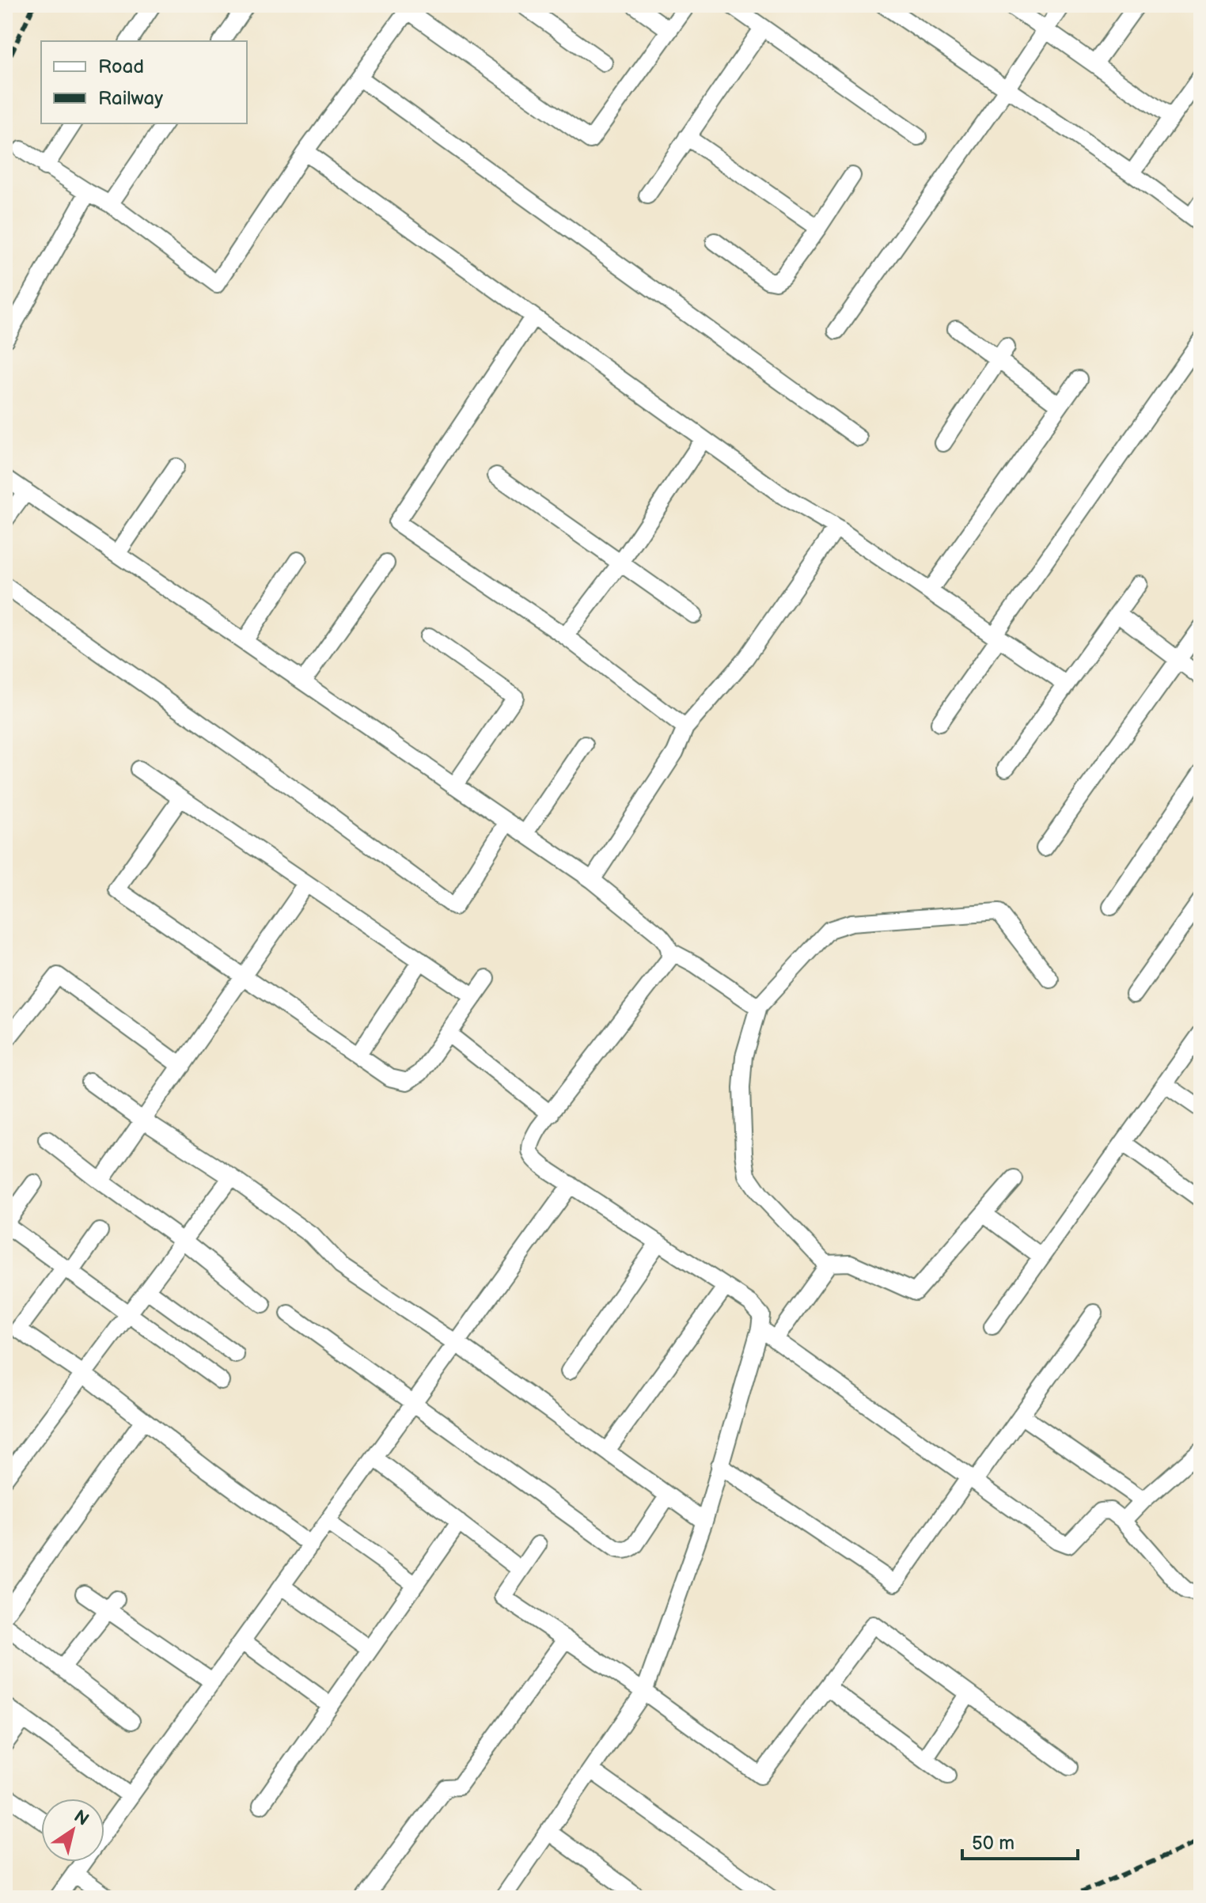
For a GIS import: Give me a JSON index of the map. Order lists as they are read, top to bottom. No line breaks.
{"legend":["Road","Railway"],"scale_bar":"50 m","north":"top right"}
